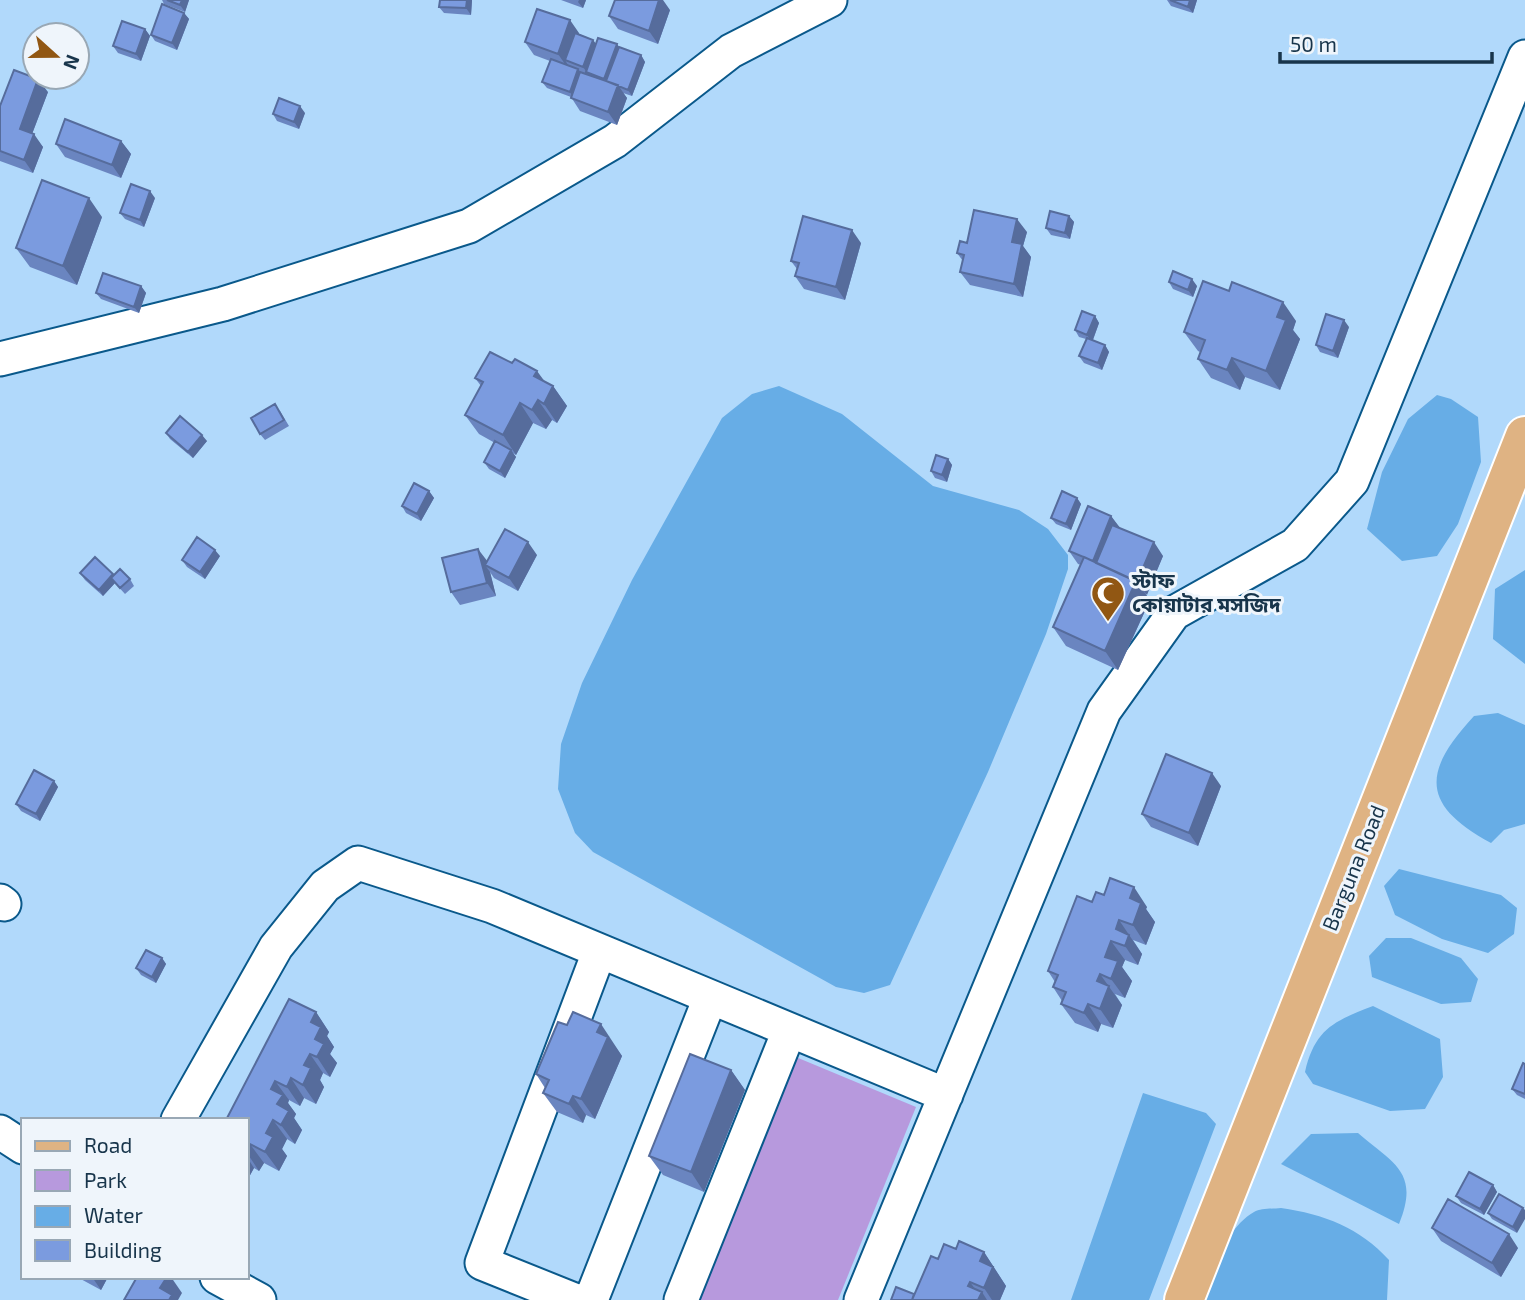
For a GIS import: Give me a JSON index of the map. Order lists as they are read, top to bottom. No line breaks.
{"streets":{"main road":["Barguna Road"]},"places":{"mosque":["স্টাফ কোয়াটার মসজিদ"]},"legend":["Road","Park","Water","Building"],"scale_bar":"50 m","north":"right"}
